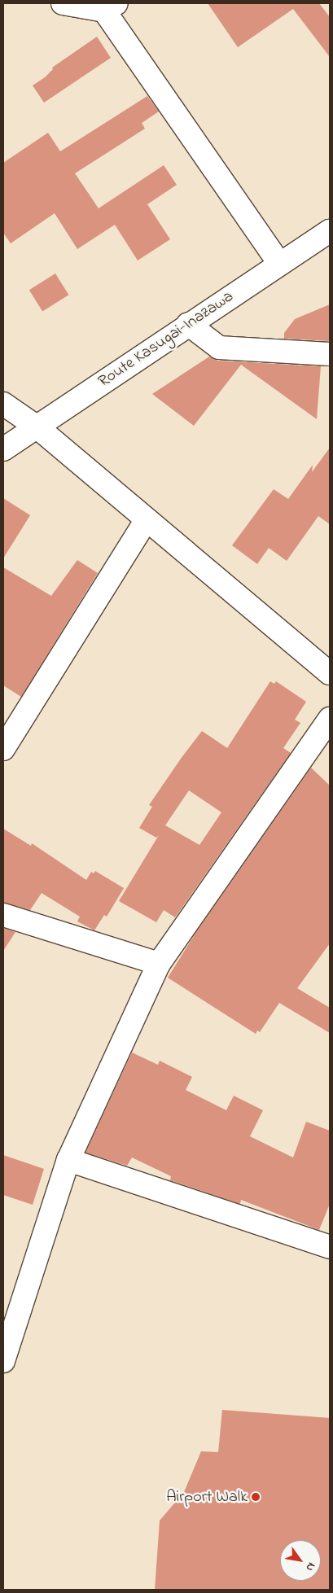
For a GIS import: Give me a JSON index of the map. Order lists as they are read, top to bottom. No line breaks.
{"streets":{"street":["Route Kasugai-Inazawa"]},"places":["Airport Walk"],"north":"bottom right"}
